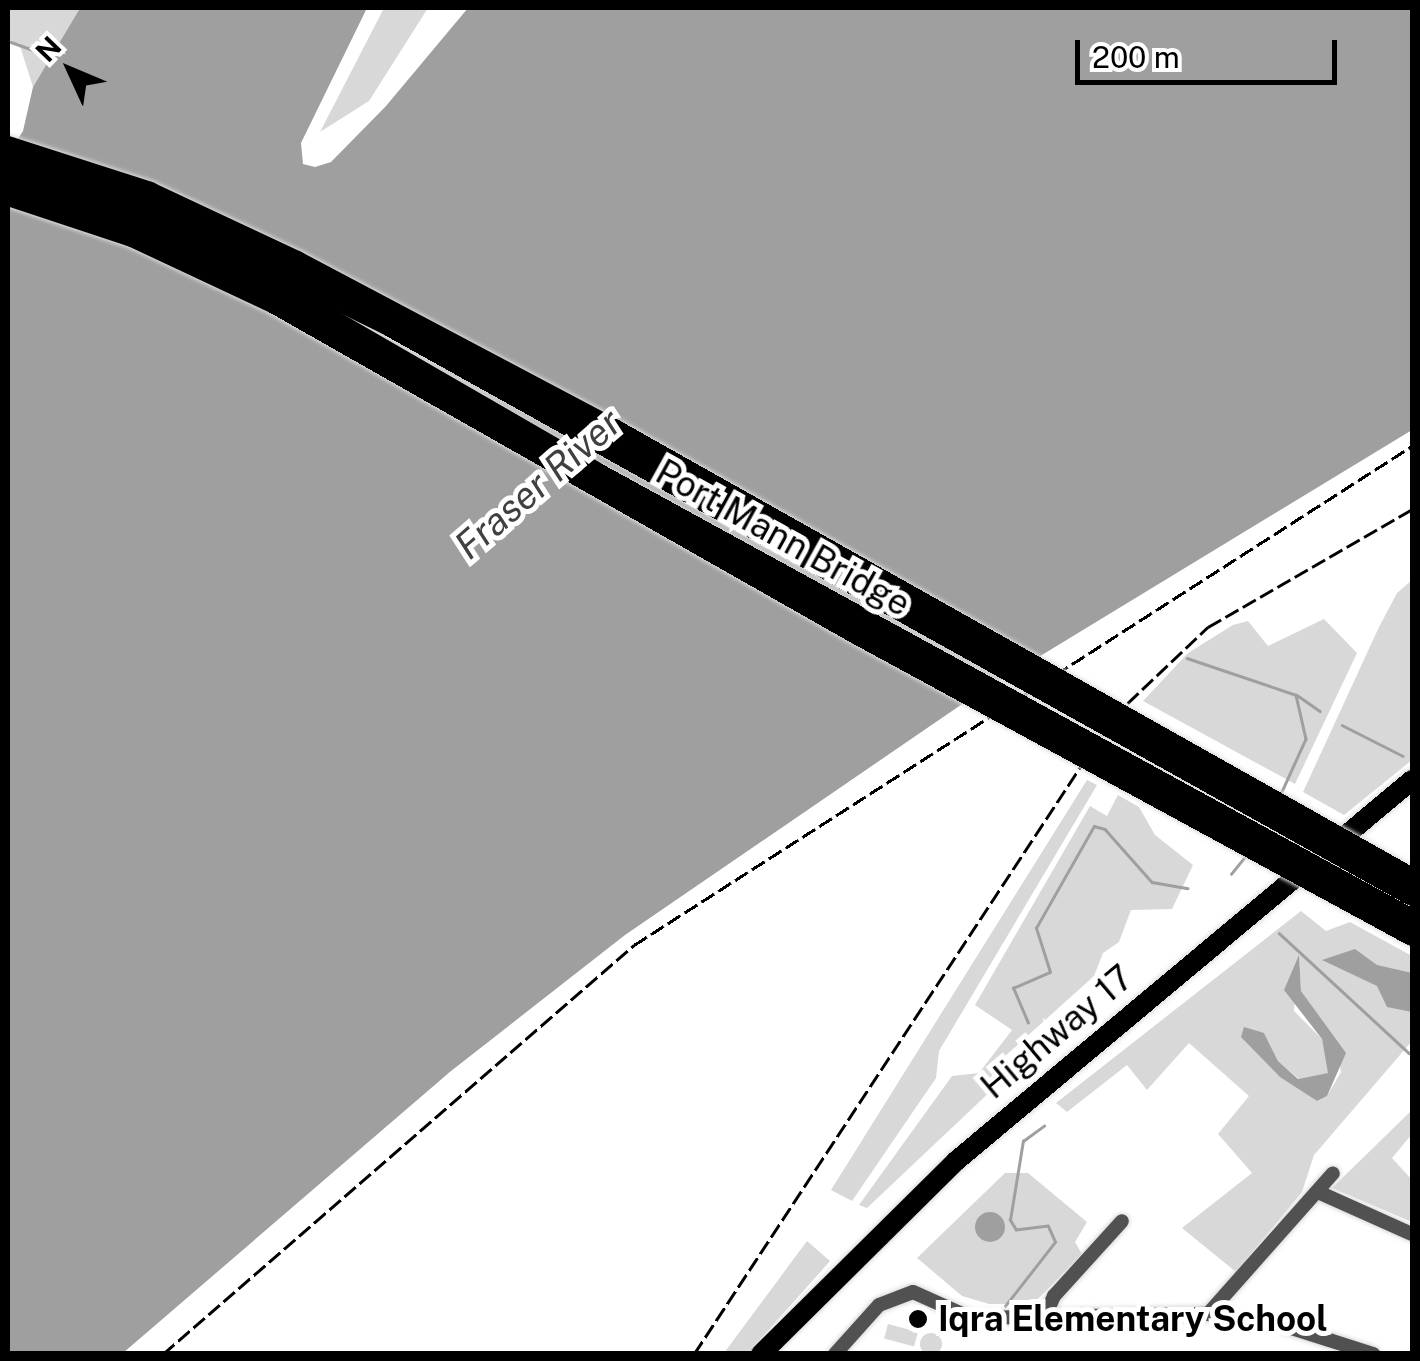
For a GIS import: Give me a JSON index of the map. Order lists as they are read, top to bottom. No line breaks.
{"streets":{"highway":["Port Mann Bridge","Highway 17"]},"water":["Fraser River"],"places":["Iqra Elementary School"],"scale_bar":"200 m","north":"top left"}
